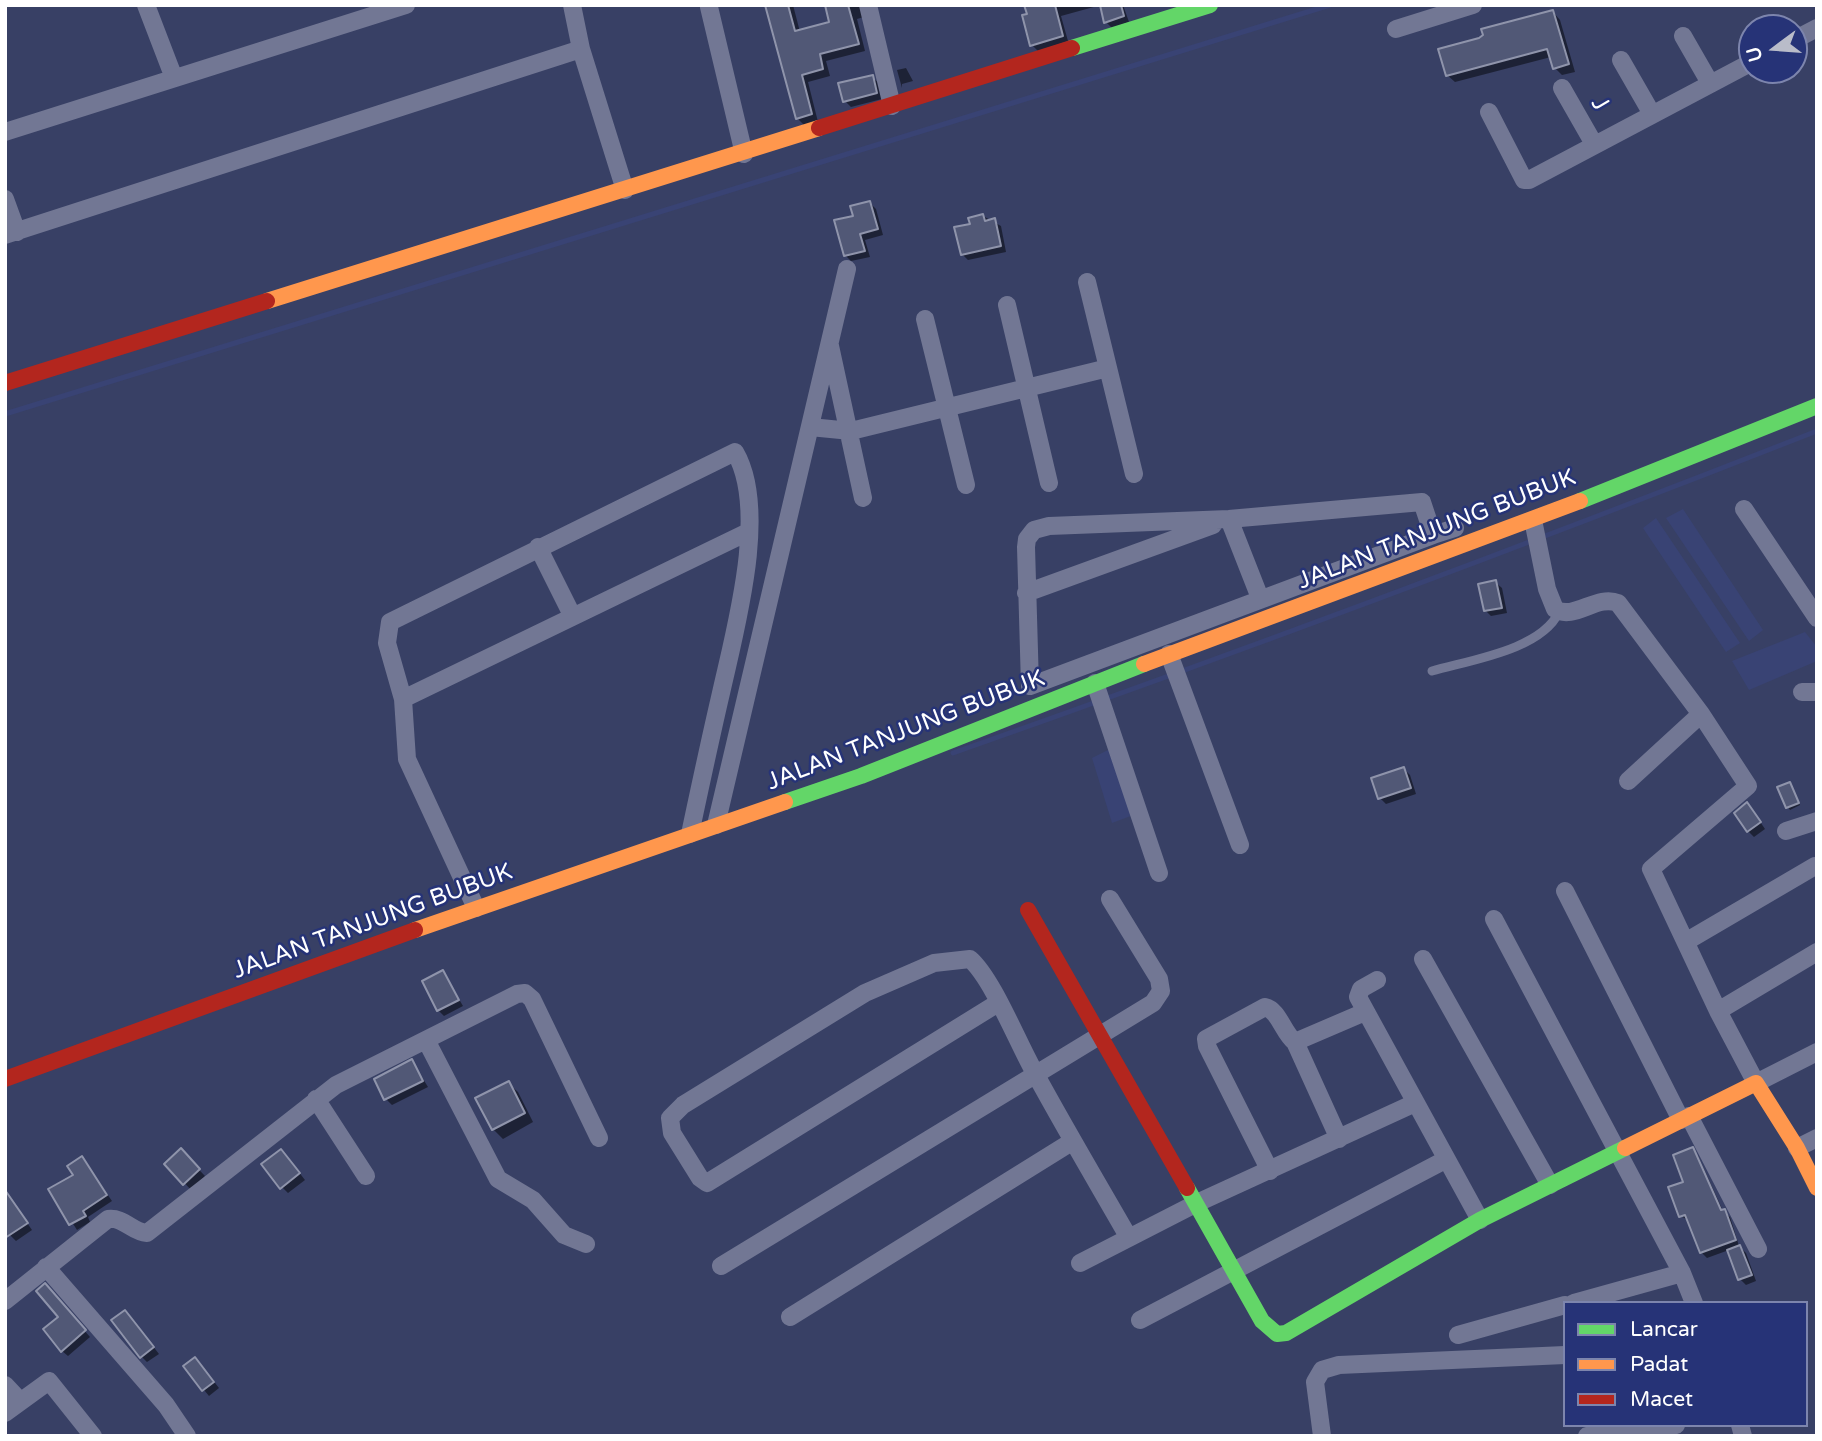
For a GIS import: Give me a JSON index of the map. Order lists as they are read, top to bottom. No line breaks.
{"streets":{"street":["J","JALAN TANJUNG BUBUK"]},"legend":["Lancar","Padat","Macet"],"north":"left"}
